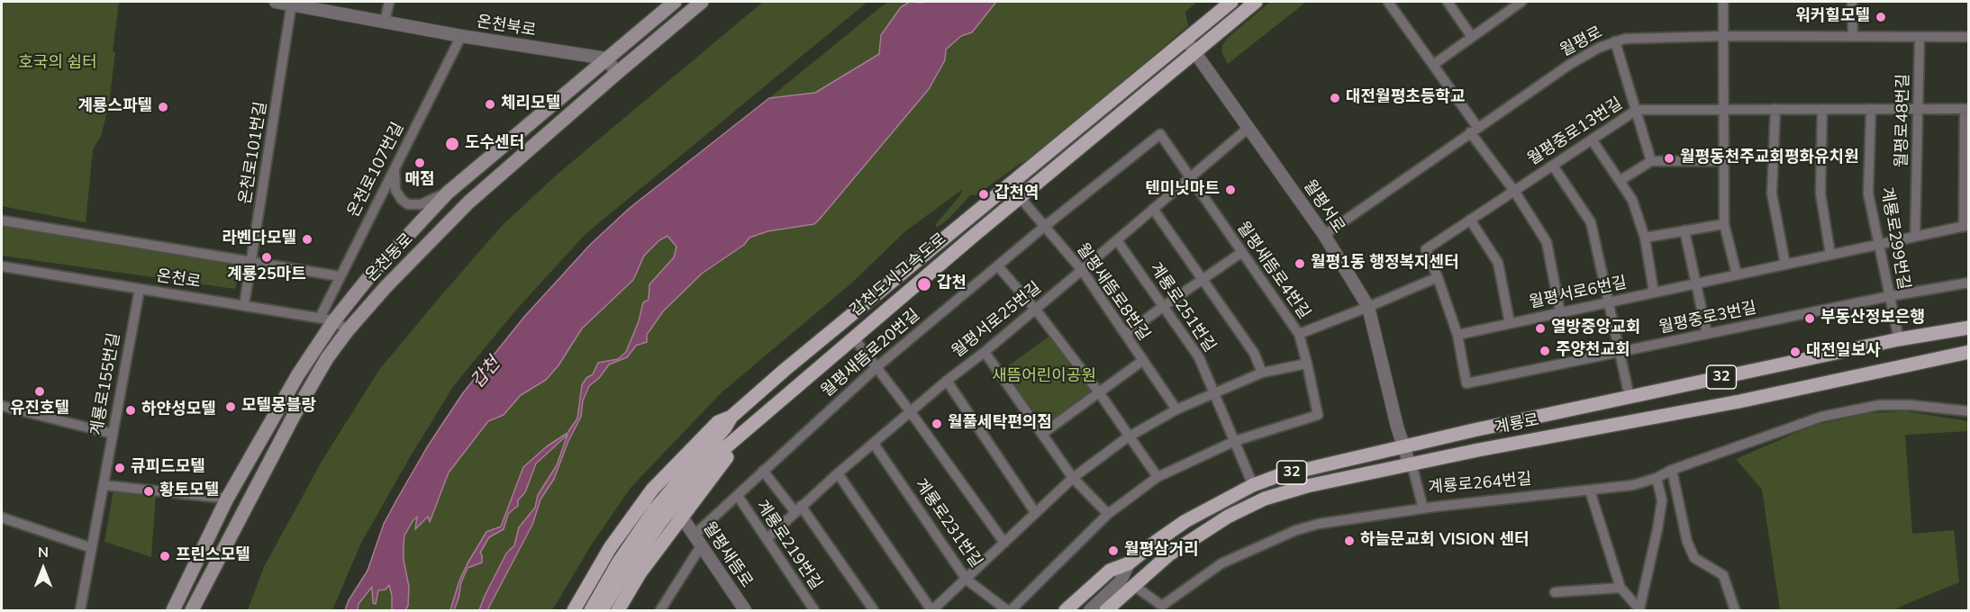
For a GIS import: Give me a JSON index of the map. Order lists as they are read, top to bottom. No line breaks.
{"streets":{"main road":["온천동로","갑천도시고속도로","32","계룡로"],"street":["온천북로","월평로","월평로48번길","월평중로13번길","온천로101번길","온천로107번길","월평서로","계룡로299번길","월평새뜸로4번길","온천로","월평새뜸로8번길","월평서로6번길","계룡로251번길","월평중로3번길","월평서로25번길","월평새뜸로20번길","계룡로155번길","계룡로264번길","계룡로231번길","계룡로219번길","월평새뜸로"]},"crossings":[["온천북로","온천로101번길"],["온천북로","온천로107번길"],["온천북로","온천동로"],["월평로","월평로48번길"],["월평로","월평서로"],["월평로48번길","월평중로13번길"],["월평로48번길","월평서로6번길"],["월평중로13번길","계룡로299번길"],["월평중로13번길","월평서로6번길"],["월평중로13번길","월평중로3번길"],["온천로101번길","온천로"],["온천로107번길","온천로"],["월평서로","갑천도시고속도로"],["월평서로","월평서로25번길"],["월평서로","계룡로"],["월평서로","계룡로264번길"],["계룡로299번길","월평서로6번길"],["계룡로299번길","월평중로3번길"],["계룡로299번길","계룡로"],["온천동로","온천로"],["월평새뜸로4번길","계룡로251번길"],["월평새뜸로4번길","월평서로25번길"],["월평새뜸로4번길","월평새뜸로20번길"],["월평새뜸로4번길","계룡로231번길"],["갑천도시고속도로","월평새뜸로8번길"],["온천로","계룡로155번길"],["월평새뜸로8번길","월평서로25번길"],["월평새뜸로8번길","월평새뜸로20번길"],["월평서로6번길","월평중로3번길"],["계룡로251번길","월평서로25번길"],["계룡로251번길","계룡로"],["월평서로25번길","월평새뜸로20번길"],["월평서로25번길","계룡로231번길"],["월평서로25번길","계룡로219번길"],["월평새뜸로20번길","계룡로219번길"],["월평새뜸로20번길","월평새뜸로"],["계룡로","계룡로264번길"]],"water":["갑천"],"parks":["호국의 쉼터","새뜸어린이공원"],"places":["워커힐모텔","대전월평초등학교","체리모텔","계룡스파텔","도수센터","월평동천주교회평화유치원","매점","텐미닛마트","갑천역","라벤다모텔","계룡25마트","월평1동 행정복지센터","갑천","부동산정보은행","열방중앙교회","주양천교회","대전일보사","유진호텔","모텔몽블랑","하얀성모텔","월풀세탁편의점","큐피드모텔","황토모텔","하늘문교회 VISION 센터","월평삼거리","프린스모텔"],"north":"top"}
